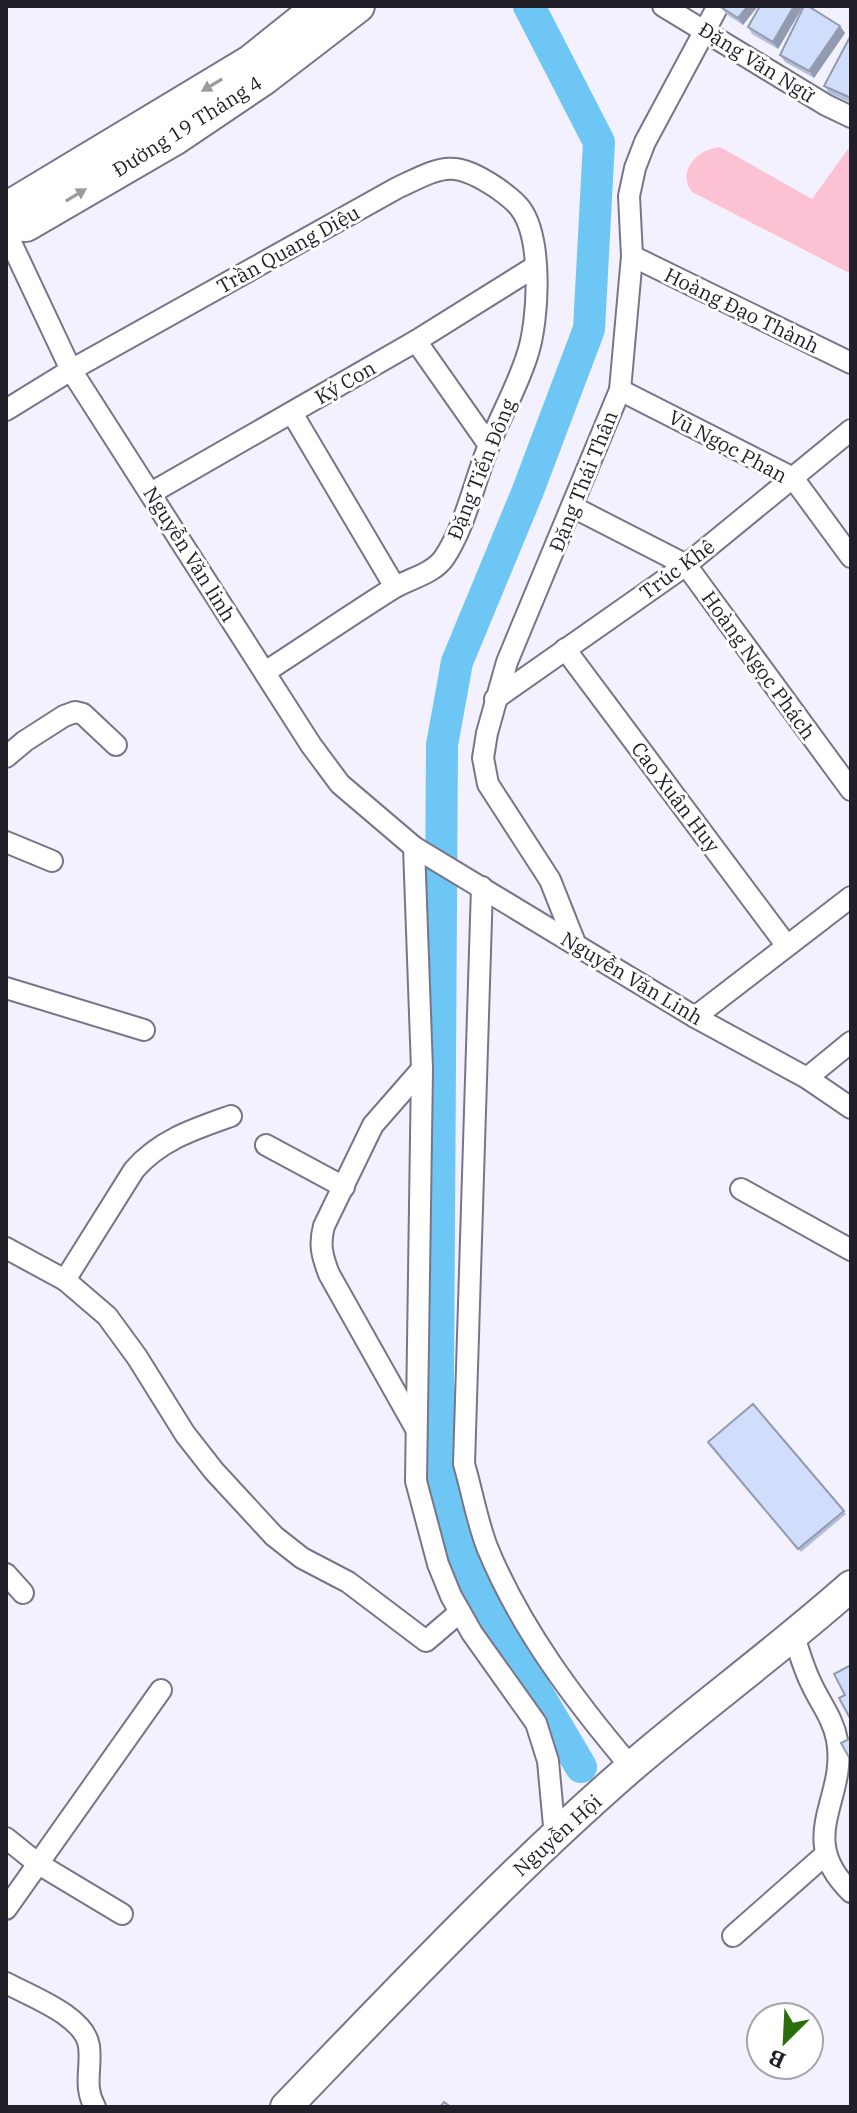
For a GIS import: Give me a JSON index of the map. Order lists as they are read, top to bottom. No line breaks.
{"streets":{"main road":["Đường 19 Tháng 4"],"street":["Đặng Văn Ngữ","Trần Quang Diệu","Hoàng Đạo Thành","Ký Con","Vũ Ngọc Phan","Đặng Tiến Đông","Đặng Thái Thân","Nguyễn Văn linh","Trúc Khê","Hoàng Ngọc Phách","Cao Xuân Huy","Nguyễn Văn Linh","Nguyễn Hội"]},"crossings":[["Đặng Văn Ngữ","Đặng Thái Thân"],["Trần Quang Diệu","Ký Con"],["Trần Quang Diệu","Đặng Tiến Đông"],["Trần Quang Diệu","Nguyễn Văn linh"],["Hoàng Đạo Thành","Đặng Thái Thân"],["Ký Con","Đặng Tiến Đông"],["Ký Con","Nguyễn Văn linh"],["Vũ Ngọc Phan","Đặng Thái Thân"],["Vũ Ngọc Phan","Trúc Khê"],["Đặng Tiến Đông","Nguyễn Văn linh"],["Đặng Thái Thân","Trúc Khê"],["Đặng Thái Thân","Hoàng Ngọc Phách"],["Đặng Thái Thân","Nguyễn Văn Linh"],["Nguyễn Văn linh","Nguyễn Văn Linh"],["Trúc Khê","Hoàng Ngọc Phách"],["Trúc Khê","Cao Xuân Huy"]],"north":"bottom left"}
